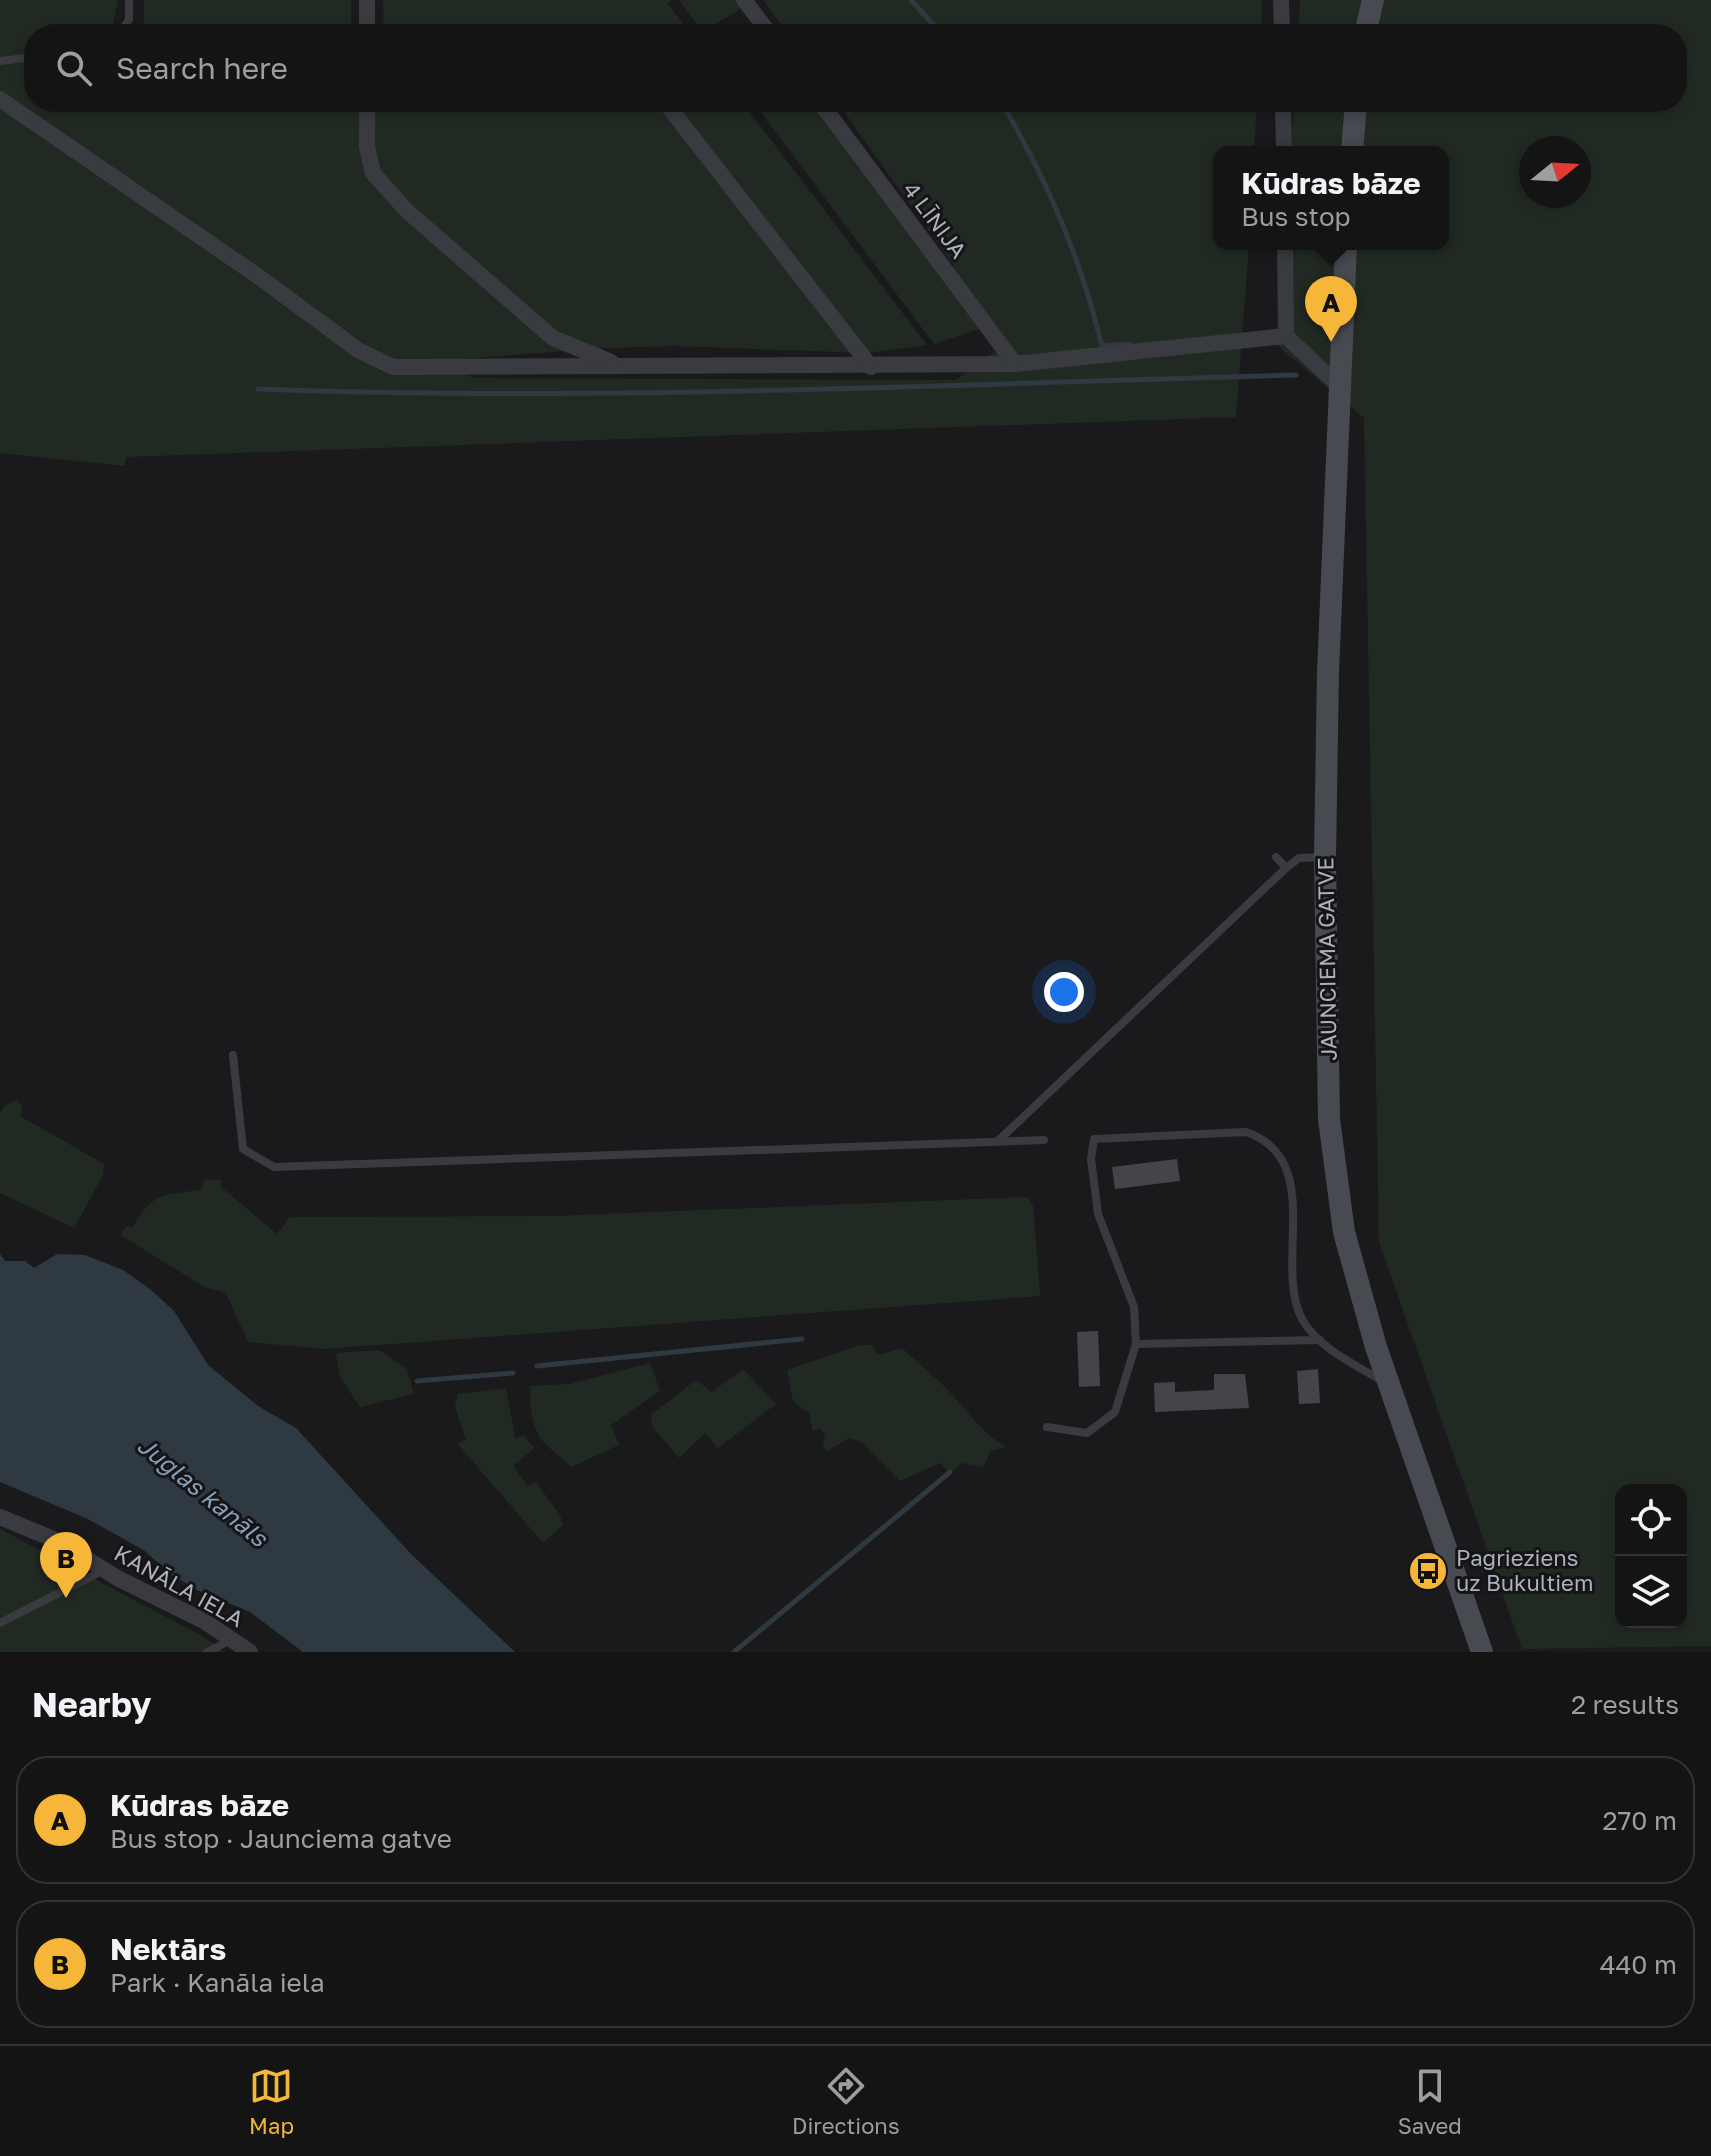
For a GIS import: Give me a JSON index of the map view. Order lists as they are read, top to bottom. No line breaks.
{"streets":{"main road":["JAUNCIEMA GATVE"],"street":["4 LĪNIJA","KANĀLA IELA"]},"water":["Juglas kanāls"],"places":{"bus stop":["Pagrieziens uz Bukultiem"]},"north":"right","page":{"search":"Search here","popup":["Kūdras bāze","Bus stop"],"pins":["A","B"],"heading":["Nearby","2 results"],"list":[{"mark":"A","name":"Kūdras bāze","note":"Bus stop · Jaunciema gatve","value":"270 m"},{"mark":"B","name":"Nektārs","note":"Park · Kanāla iela","value":"440 m"}],"nav":["Map","Directions","Saved"]}}
